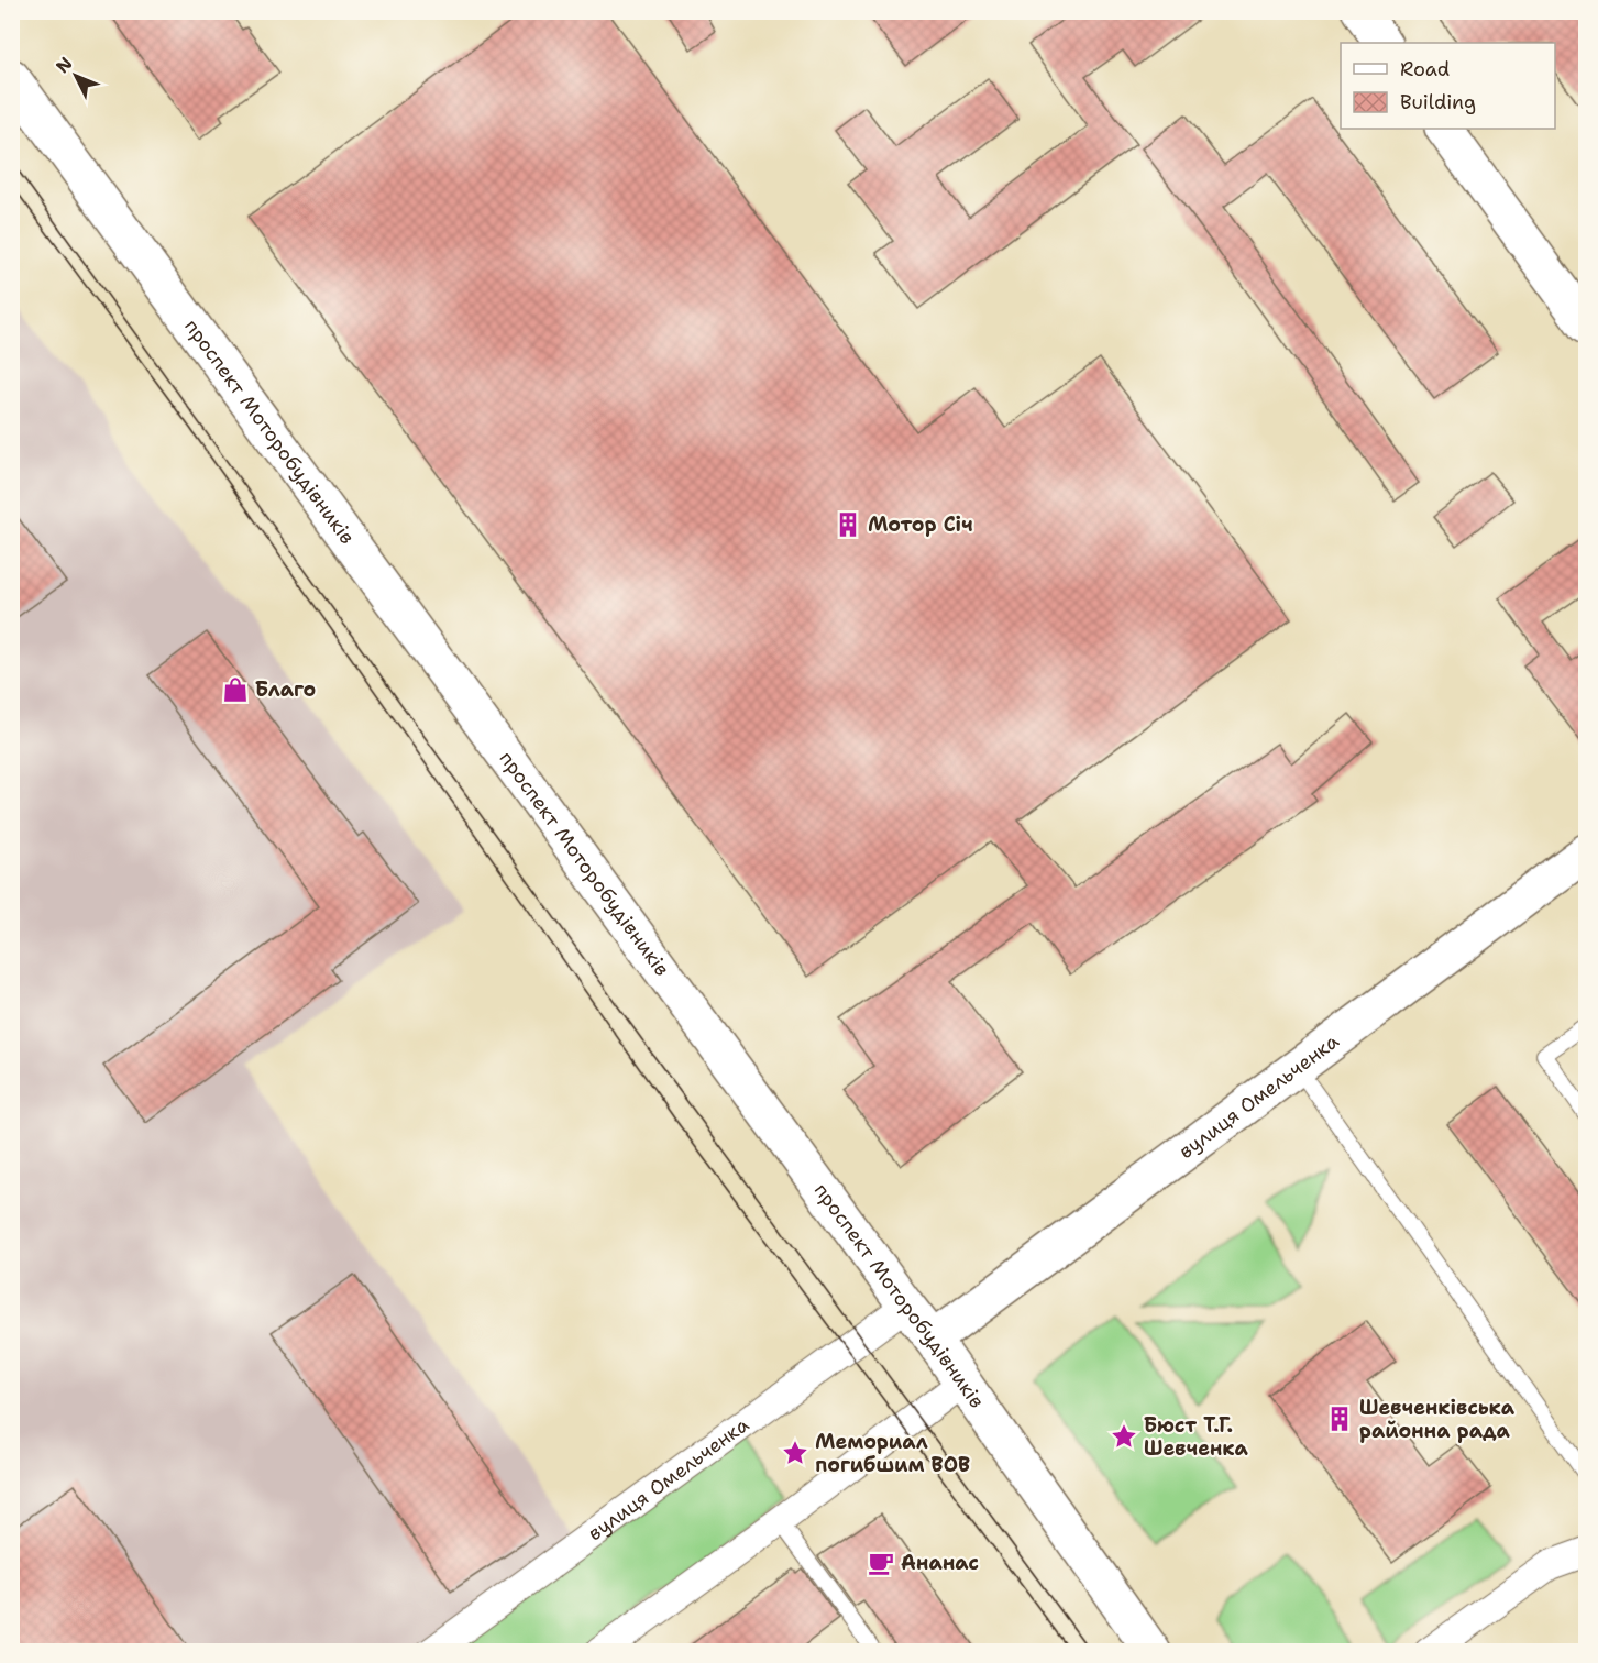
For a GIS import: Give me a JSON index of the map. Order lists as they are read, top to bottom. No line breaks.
{"streets":{"main road":["проспект Моторобудівників","вулиця Омельченка"]},"crossings":[["проспект Моторобудівників","вулиця Омельченка"]],"places":{"building":["Мотор Січ","Шевченківська районна рада"],"shop":["Благо"],"place":["Бюст Т.Г. Шевченка","Мемориал погибшим ВОВ"],"cafe":["Ананас"]},"legend":["Road","Building"],"north":"top left"}
